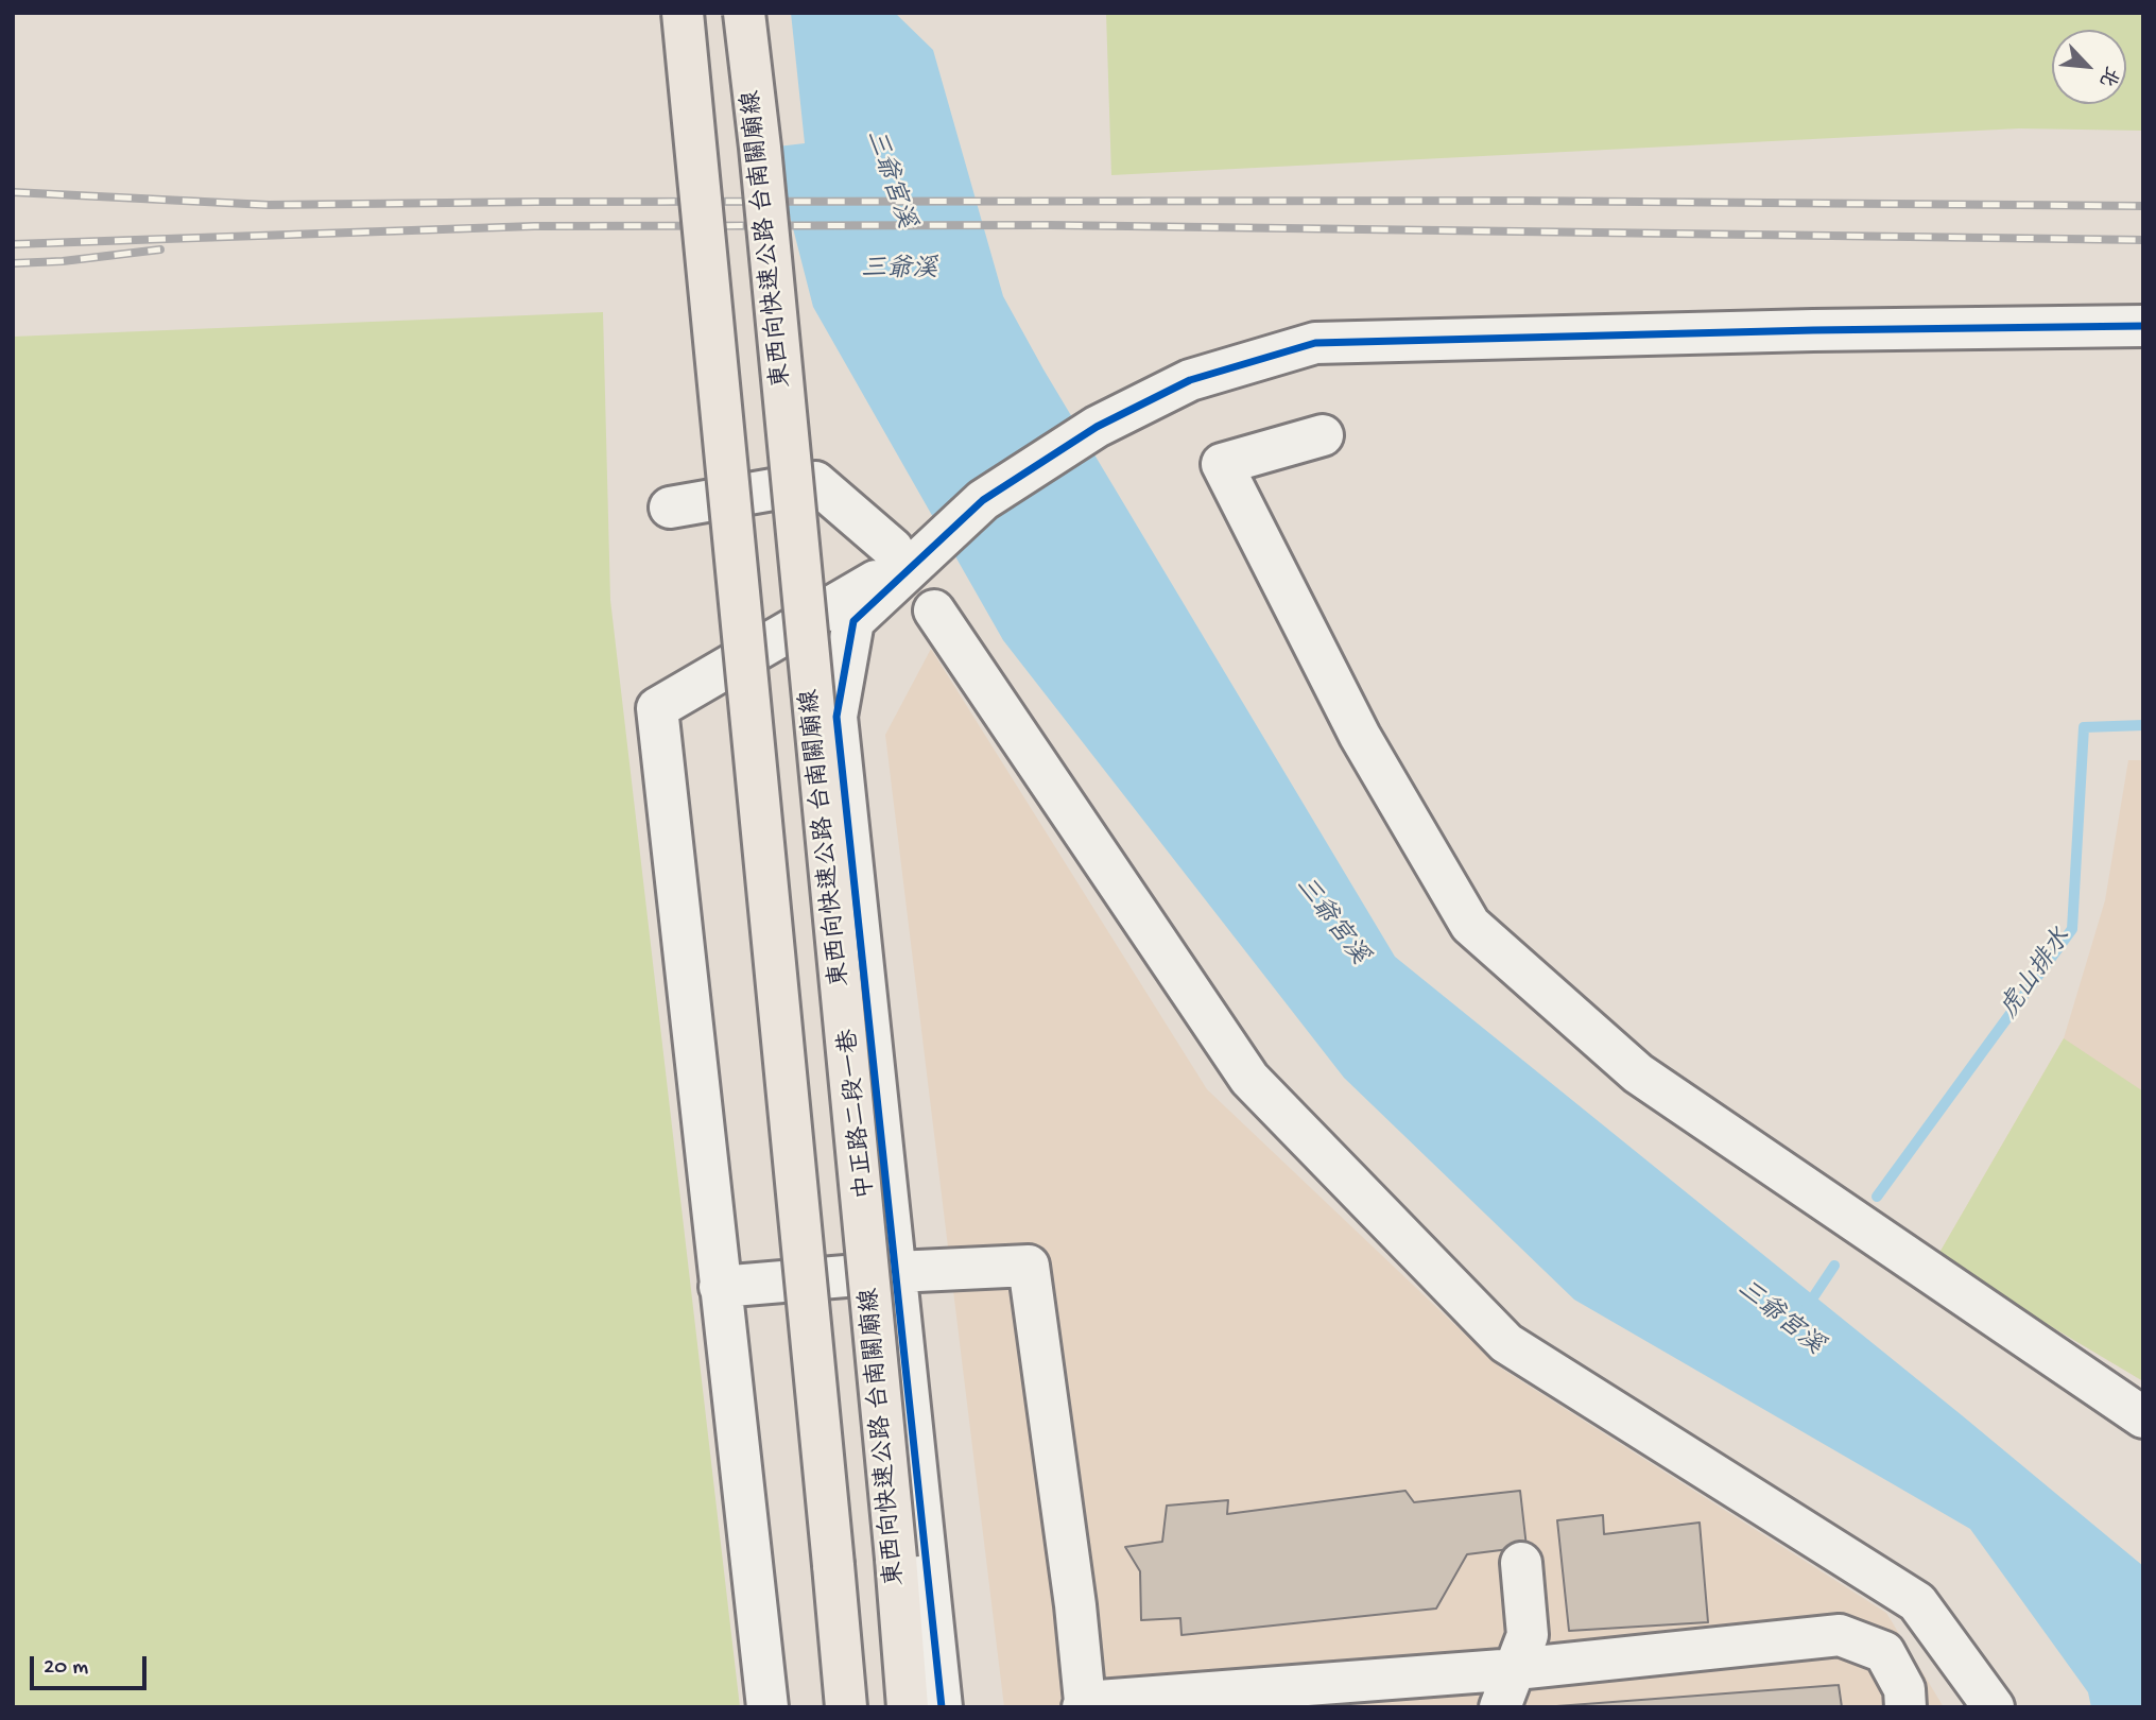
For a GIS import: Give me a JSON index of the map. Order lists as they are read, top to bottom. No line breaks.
{"streets":{"highway":["東西向快速公路 台南關廟線"],"street":["中正路二段一巷"]},"water":["三爺宮溪","三爺溪","虎山排水"],"scale_bar":"20 m","north":"bottom right"}
